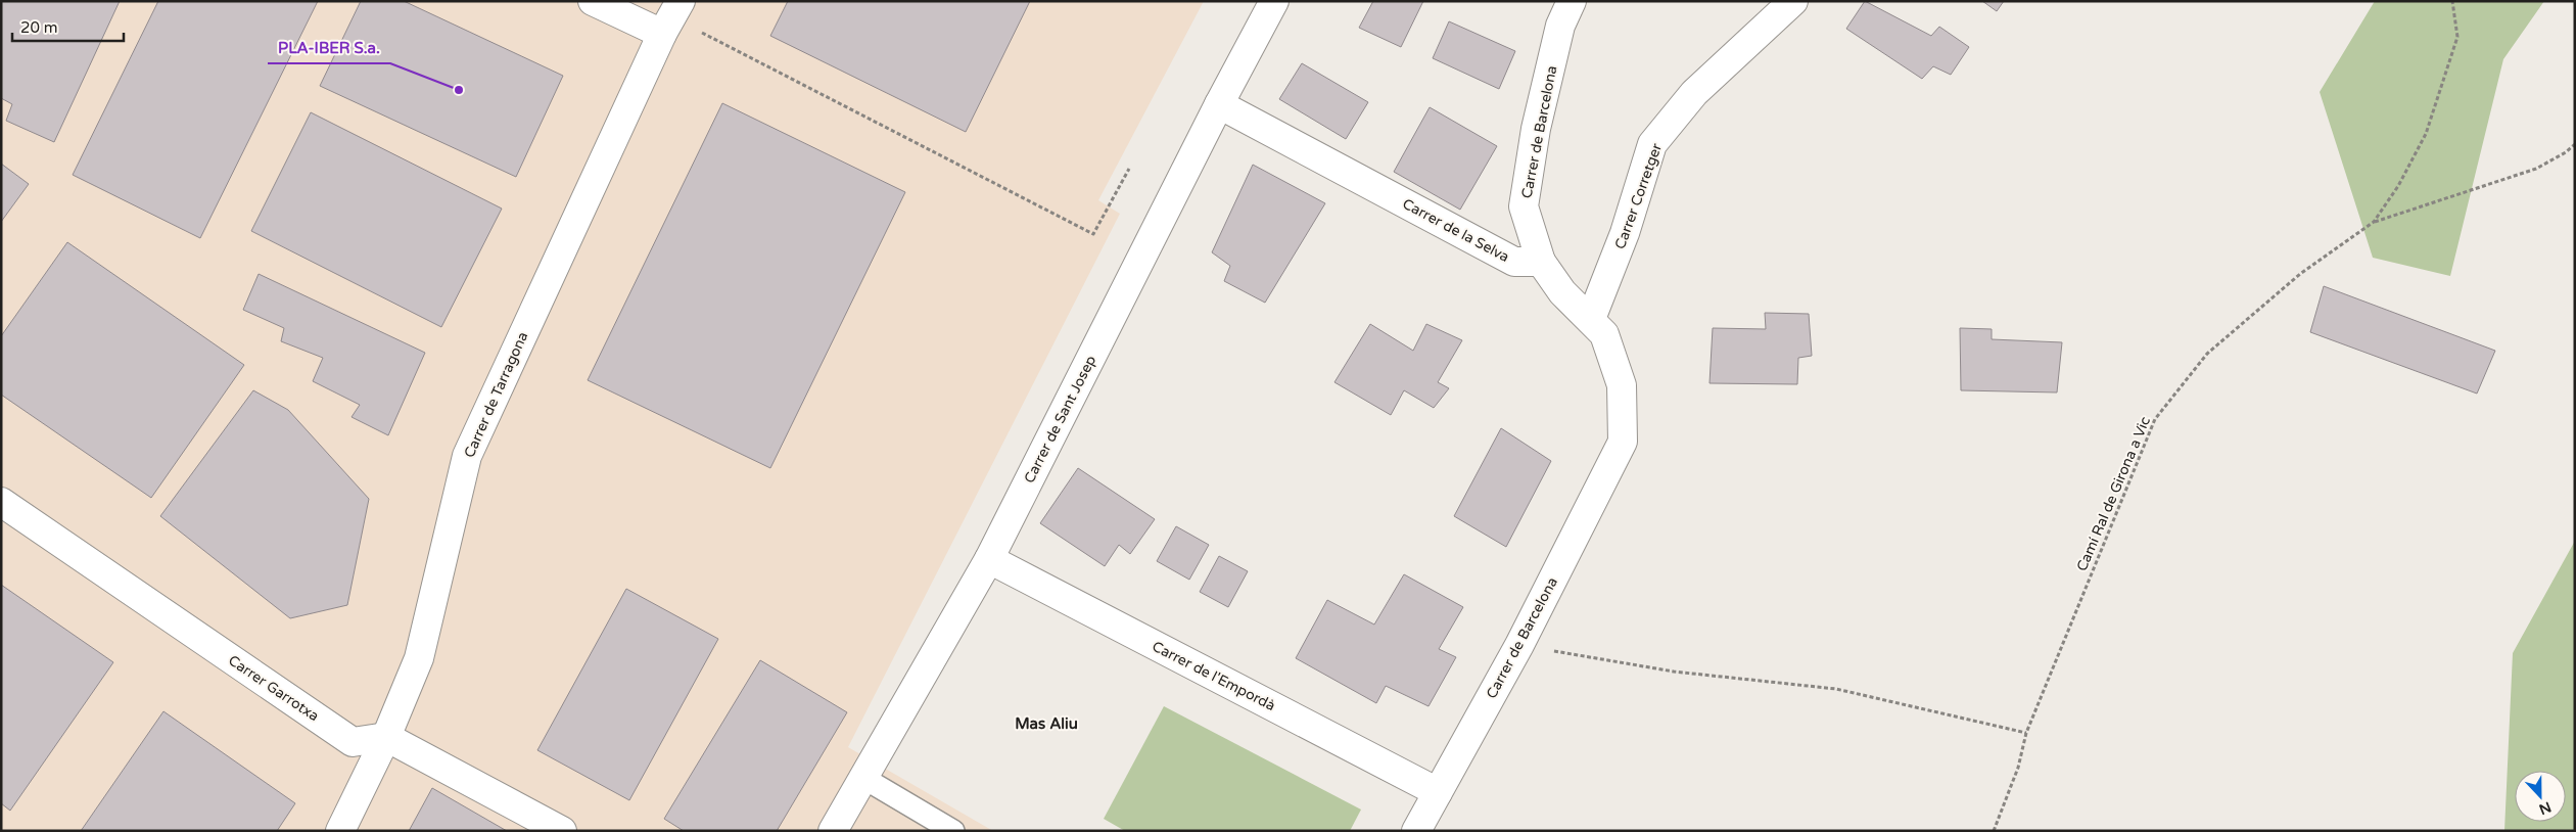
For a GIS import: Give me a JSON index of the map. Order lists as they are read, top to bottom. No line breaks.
{"streets":{"street":["Carrer de Barcelona","Carrer Corretger","Carrer de la Selva","Carrer de Tarragona","Carrer de Sant Josep","Carrer de l'Empordà","Carrer Garrotxa"],"path":["Camí Ral de Girona a Vic"]},"crossings":[["Carrer de Barcelona","Carrer Corretger"],["Carrer de Barcelona","Carrer de la Selva"],["Carrer de Barcelona","Carrer de l'Empordà"],["Carrer de la Selva","Carrer de Sant Josep"],["Carrer de Tarragona","Carrer Garrotxa"],["Carrer de Sant Josep","Carrer de l'Empordà"]],"districts":["Mas Aliu"],"places":["PLA-IBER S.a."],"scale_bar":"20 m","north":"bottom"}
